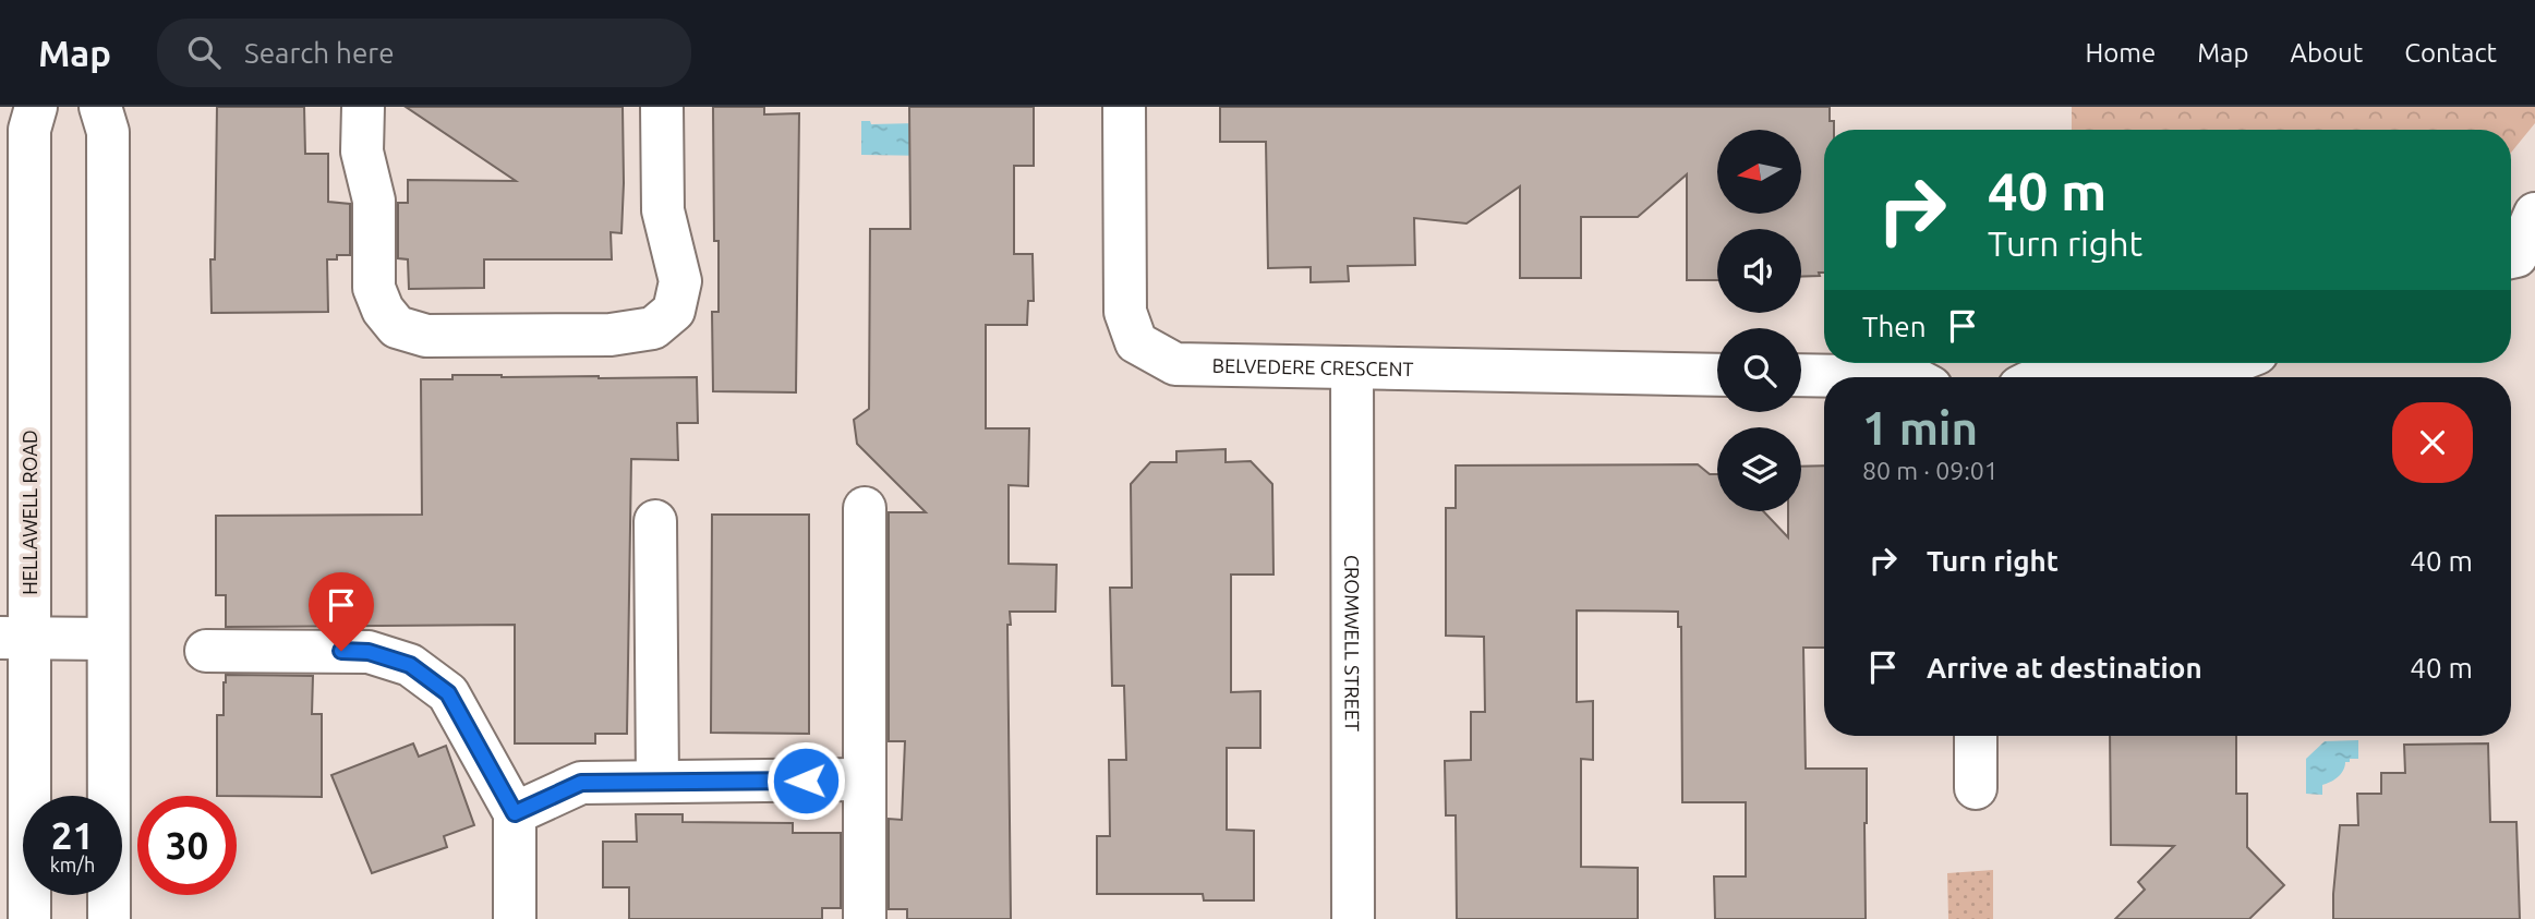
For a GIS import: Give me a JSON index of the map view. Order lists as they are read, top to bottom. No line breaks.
{"streets":{"street":["BELVEDERE CRESCENT","HELLAWELL ROAD","CROMWELL STREET"]},"crossings":[["BELVEDERE CRESCENT","CROMWELL STREET"]],"north":"left","page":{"header":"Map","search":"Search here","nav":["Home","Map","About","Contact"],"turn":["40 m","Turn right"],"then":"Then","heading":["1 min","80 m · 09:01"],"list":[{"name":"Turn right","value":"40 m"},{"name":"Arrive at destination","value":"40 m"}],"speed":"21 km/h","limit":"30"}}
